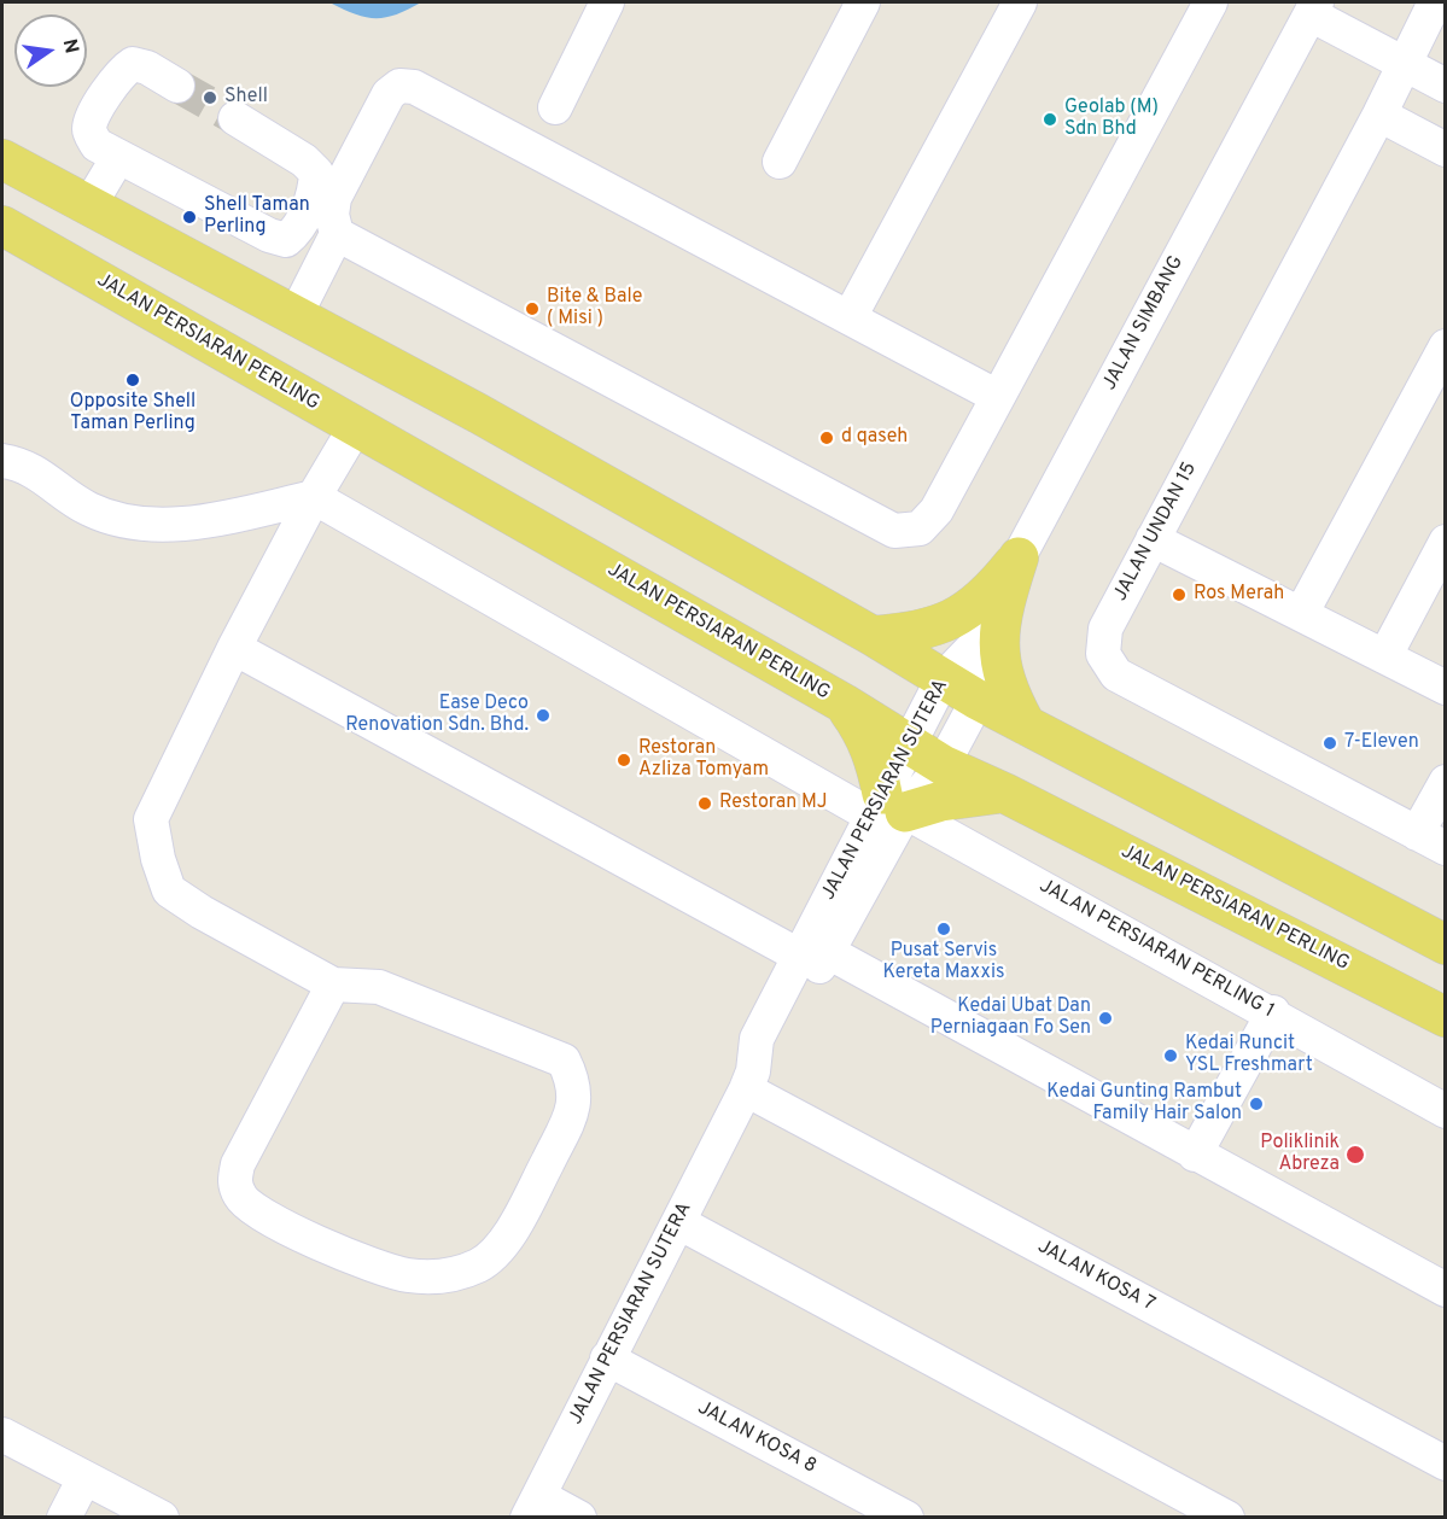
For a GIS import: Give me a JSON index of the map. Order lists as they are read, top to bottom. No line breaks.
{"streets":{"main road":["JALAN PERSIARAN PERLING"],"street":["JALAN SIMBANG","JALAN UNDAN 15","JALAN PERSIARAN SUTERA","JALAN PERSIARAN PERLING 1","JALAN KOSA 7","JALAN KOSA 8"]},"crossings":[["JALAN SIMBANG","JALAN PERSIARAN SUTERA"],["JALAN PERSIARAN PERLING","JALAN PERSIARAN SUTERA"],["JALAN PERSIARAN SUTERA","JALAN PERSIARAN PERLING 1"],["JALAN PERSIARAN SUTERA","JALAN KOSA 7"],["JALAN PERSIARAN SUTERA","JALAN KOSA 8"]],"places":["Shell","Geolab (M) Sdn Bhd","Shell Taman Perling","Bite & Bale ( Misi )","Opposite Shell Taman Perling","d qaseh","Ros Merah","Ease Deco Renovation Sdn. Bhd.","7-Eleven","Restoran Azliza Tomyam","Restoran MJ","Pusat Servis Kereta Maxxis","Kedai Ubat Dan Perniagaan Fo Sen","Kedai Runcit YSL Freshmart","Kedai Gunting Rambut Family Hair Salon","Poliklinik Abreza"],"north":"right"}
